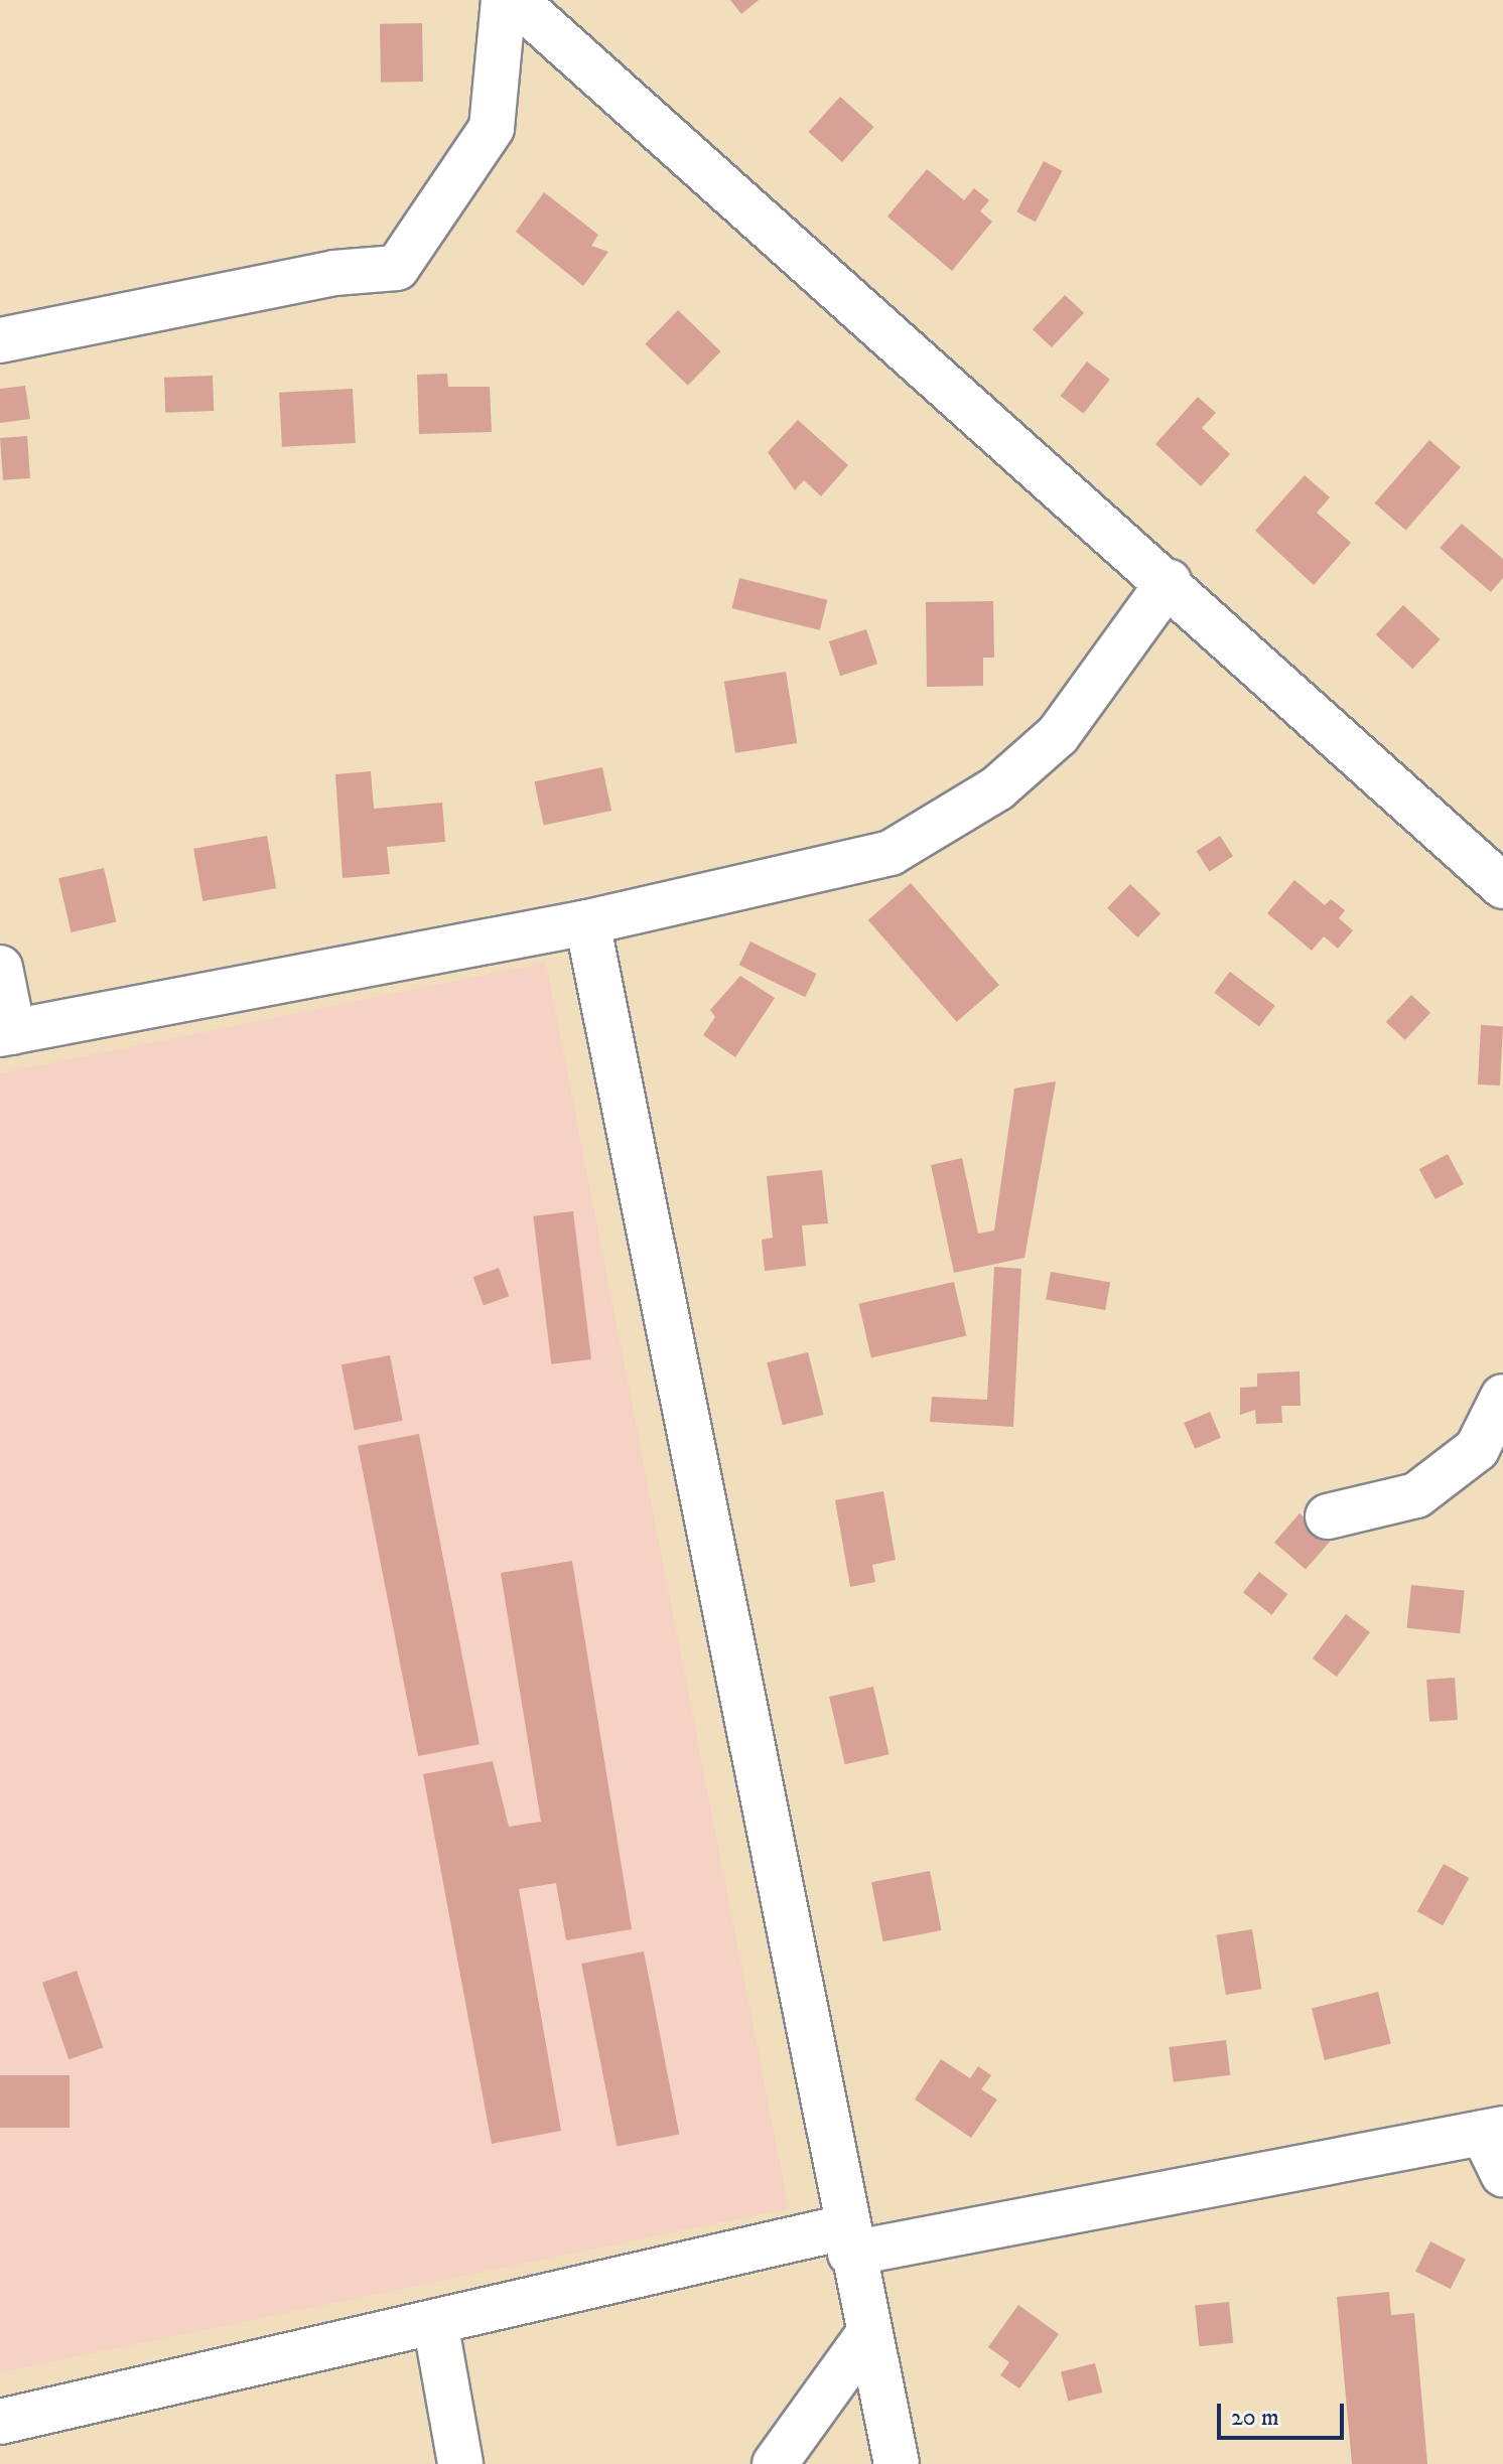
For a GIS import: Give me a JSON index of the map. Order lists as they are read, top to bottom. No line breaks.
{"scale_bar":"20 m"}
